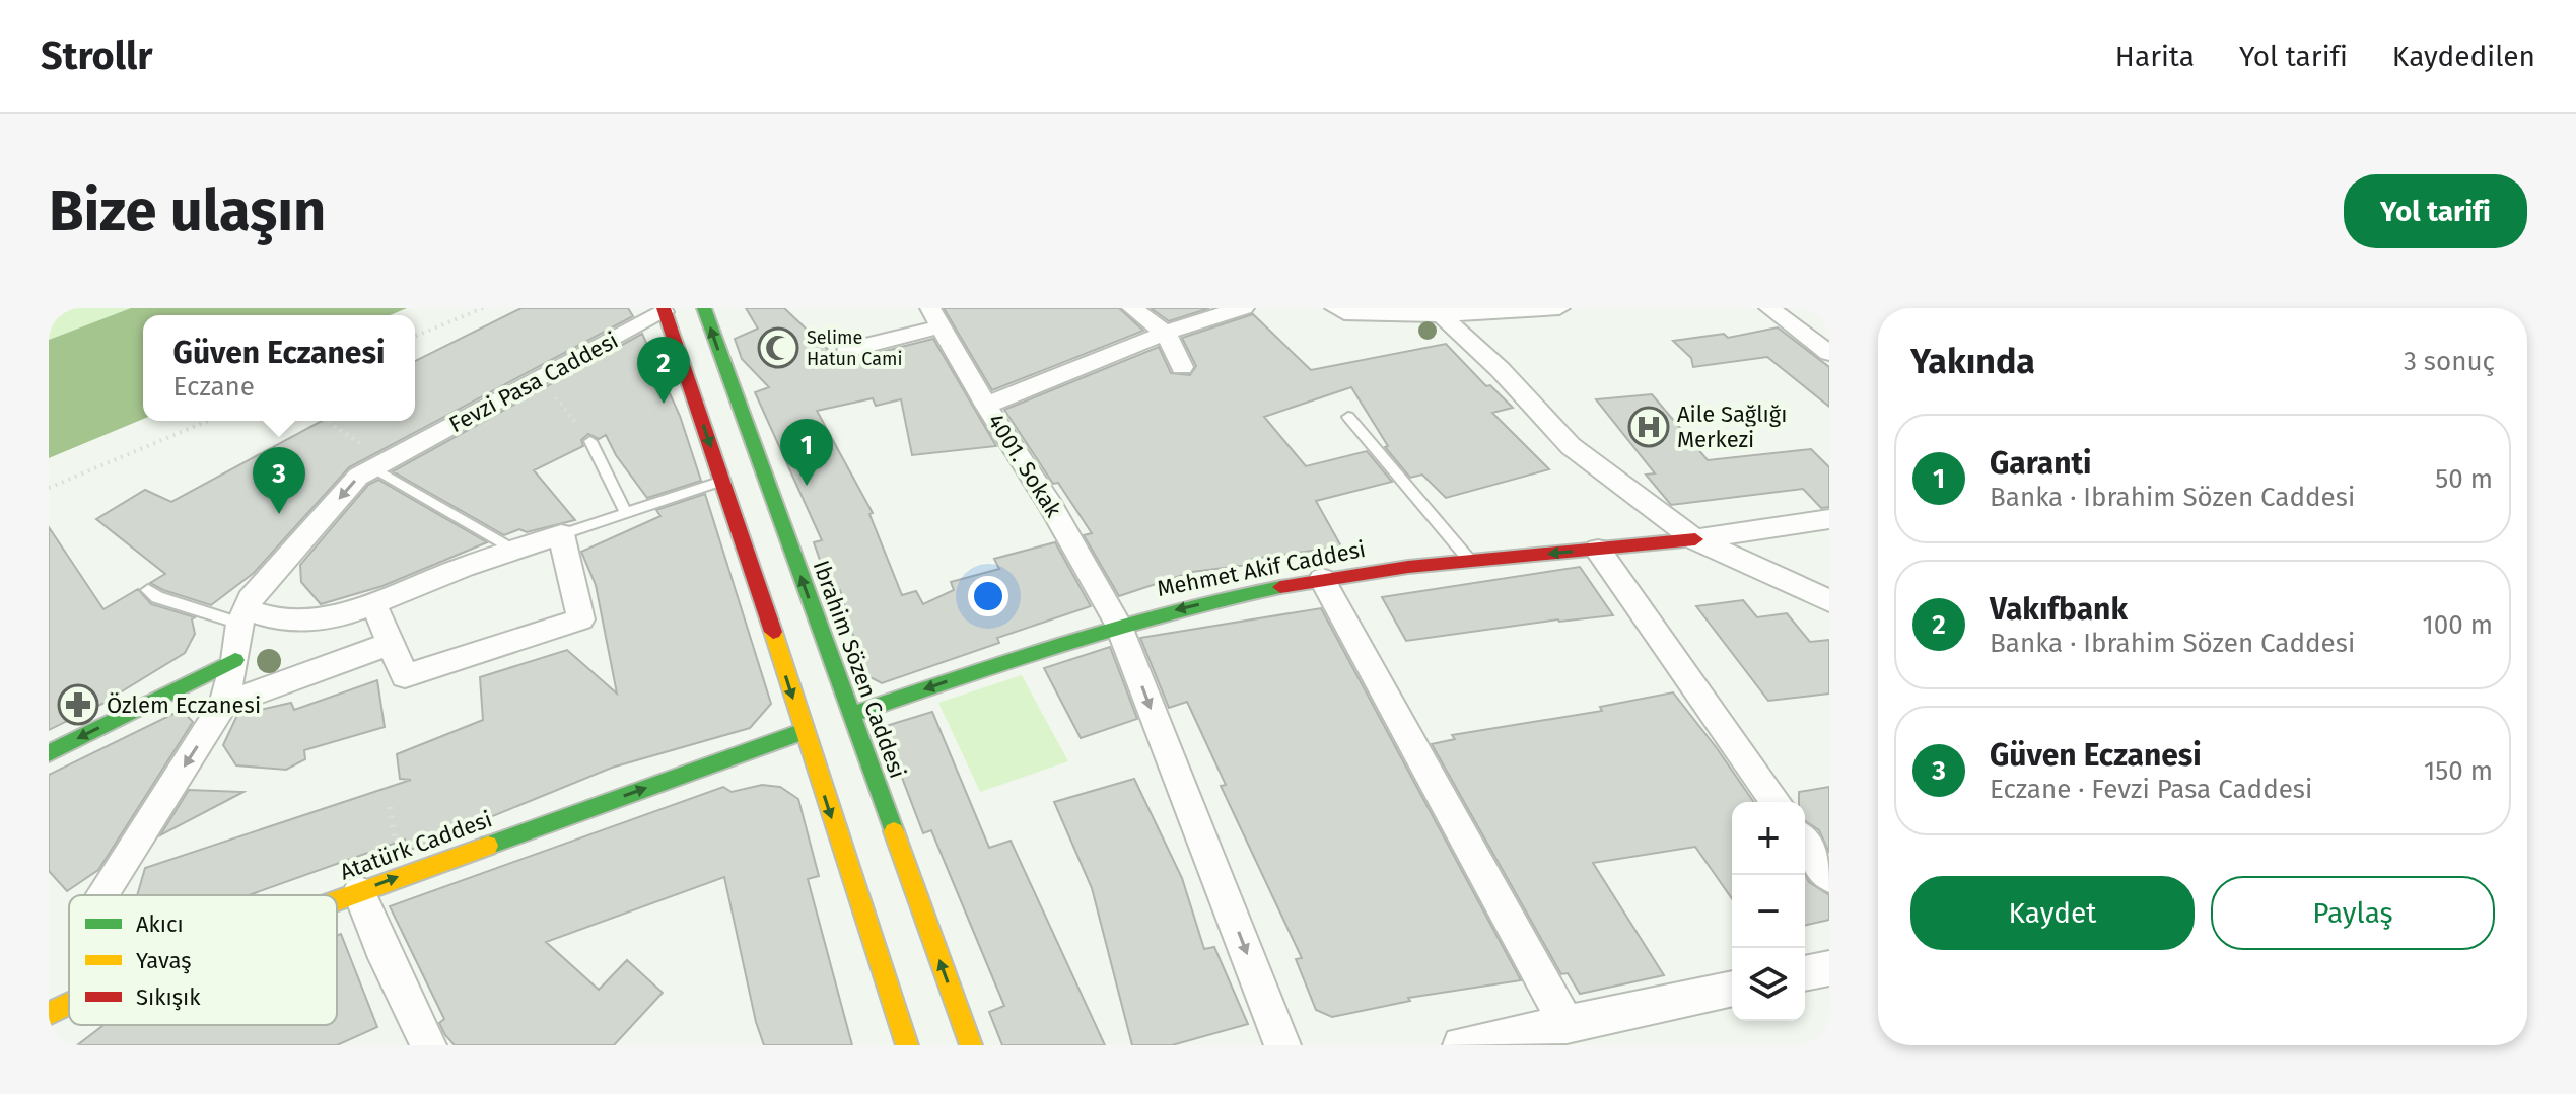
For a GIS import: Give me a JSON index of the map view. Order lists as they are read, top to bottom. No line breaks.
{"streets":{"main road":["Mehmet Akif Caddesi","Ibrahim Sözen Caddesi","Atatürk Caddesi"],"street":["Fevzi Pasa Caddesi","4001. Sokak"]},"crossings":[["4001. Sokak","Mehmet Akif Caddesi"],["Mehmet Akif Caddesi","Ibrahim Sözen Caddesi"]],"one_way":["Fevzi Pasa Caddesi","Mehmet Akif Caddesi","Atatürk Caddesi"],"places":{"mosque":["Selime Hatun Cami"],"hospital":["Aile Sağlığı Merkezi"],"pharmacy":["Özlem Eczanesi"]},"legend":["Akıcı","Yavaş","Sıkışık"],"page":{"header":"Strollr","nav":["Harita","Yol tarifi","Kaydedilen"],"buttons":["Yol tarifi",["Kaydet","Paylaş"]],"title":"Bize ulaşın","heading":["Yakında","3 sonuç"],"popup":["Güven Eczanesi","Eczane"],"pins":["2","1","3"],"list":[{"mark":"1","name":"Garanti","note":"Banka · Ibrahim Sözen Caddesi","value":"50 m"},{"mark":"2","name":"Vakıfbank","note":"Banka · Ibrahim Sözen Caddesi","value":"100 m"},{"mark":"3","name":"Güven Eczanesi","note":"Eczane · Fevzi Pasa Caddesi","value":"150 m"}],"map_buttons":["+","−"]}}
